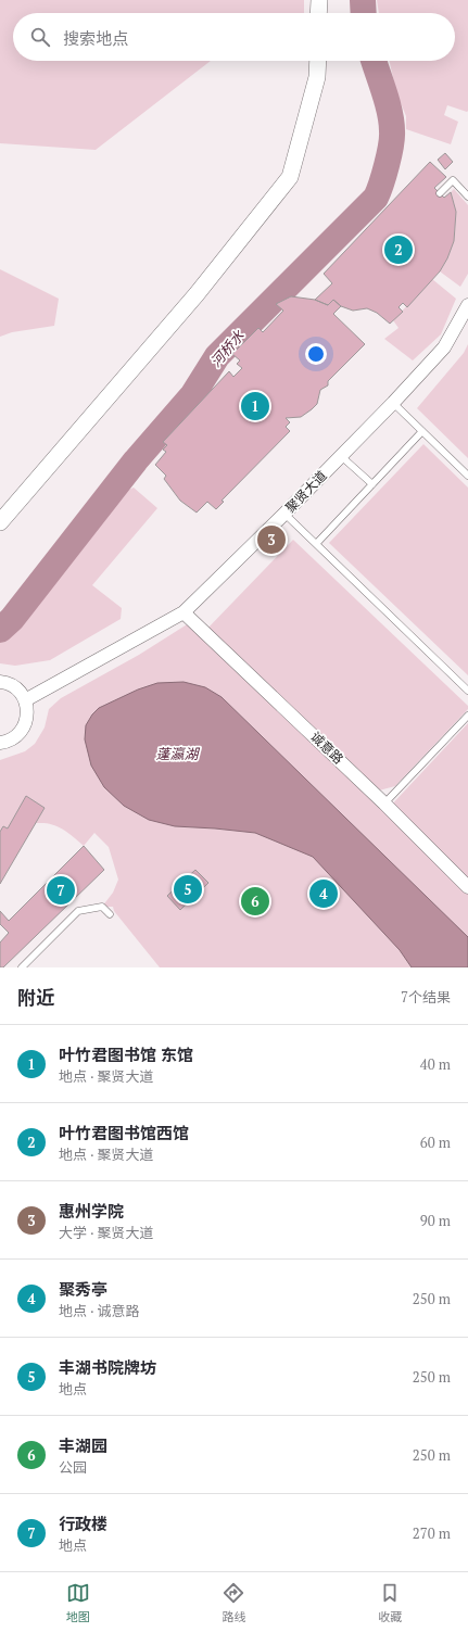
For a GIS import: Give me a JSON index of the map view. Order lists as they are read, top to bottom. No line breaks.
{"streets":{"street":["聚贤大道","诚意路"]},"crossings":[["聚贤大道","诚意路"]],"water":["河桥水","蓬瀛湖"],"page":{"search":"搜索地点","pins":["2","1","3","5","7","4","6"],"heading":["附近","7个结果"],"list":[{"mark":"1","name":"叶竹君图书馆 东馆","note":"地点 · 聚贤大道","value":"40 m"},{"mark":"2","name":"叶竹君图书馆西馆","note":"地点 · 聚贤大道","value":"60 m"},{"mark":"3","name":"惠州学院","note":"大学 · 聚贤大道","value":"90 m"},{"mark":"4","name":"聚秀亭","note":"地点 · 诚意路","value":"250 m"},{"mark":"5","name":"丰湖书院牌坊","note":"地点","value":"250 m"},{"mark":"6","name":"丰湖园","note":"公园","value":"250 m"},{"mark":"7","name":"行政楼","note":"地点","value":"270 m"}],"nav":["地图","路线","收藏"]}}
